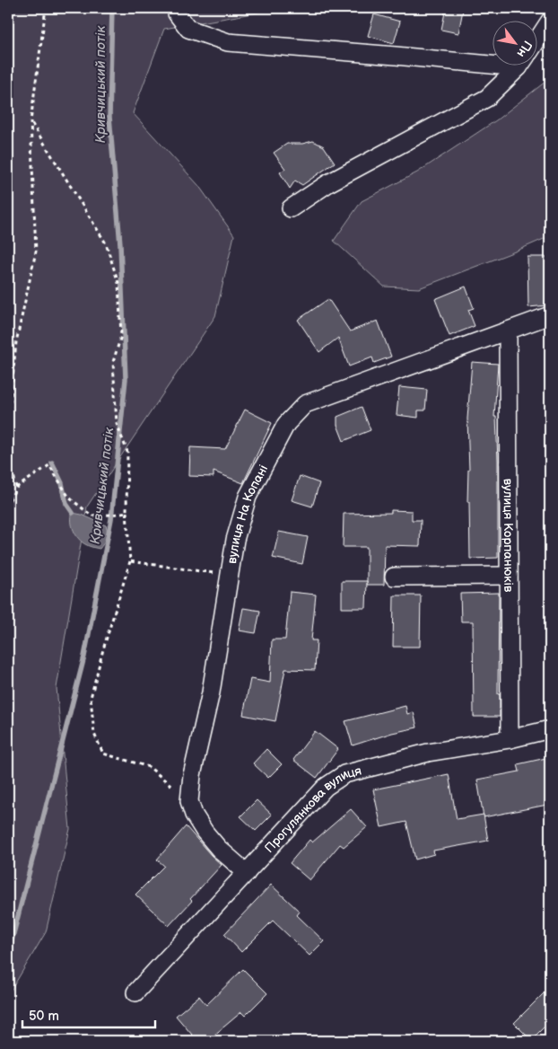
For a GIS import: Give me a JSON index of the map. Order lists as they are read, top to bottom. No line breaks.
{"streets":{"street":["вулиця На Копані","вулиця Корпанюків","Прогулянкова вулиця"]},"crossings":[["вулиця На Копані","вулиця Корпанюків"],["вулиця На Копані","Прогулянкова вулиця"],["вулиця Корпанюків","Прогулянкова вулиця"]],"water":["Кривчицький потік"],"scale_bar":"50 m","north":"bottom right"}
